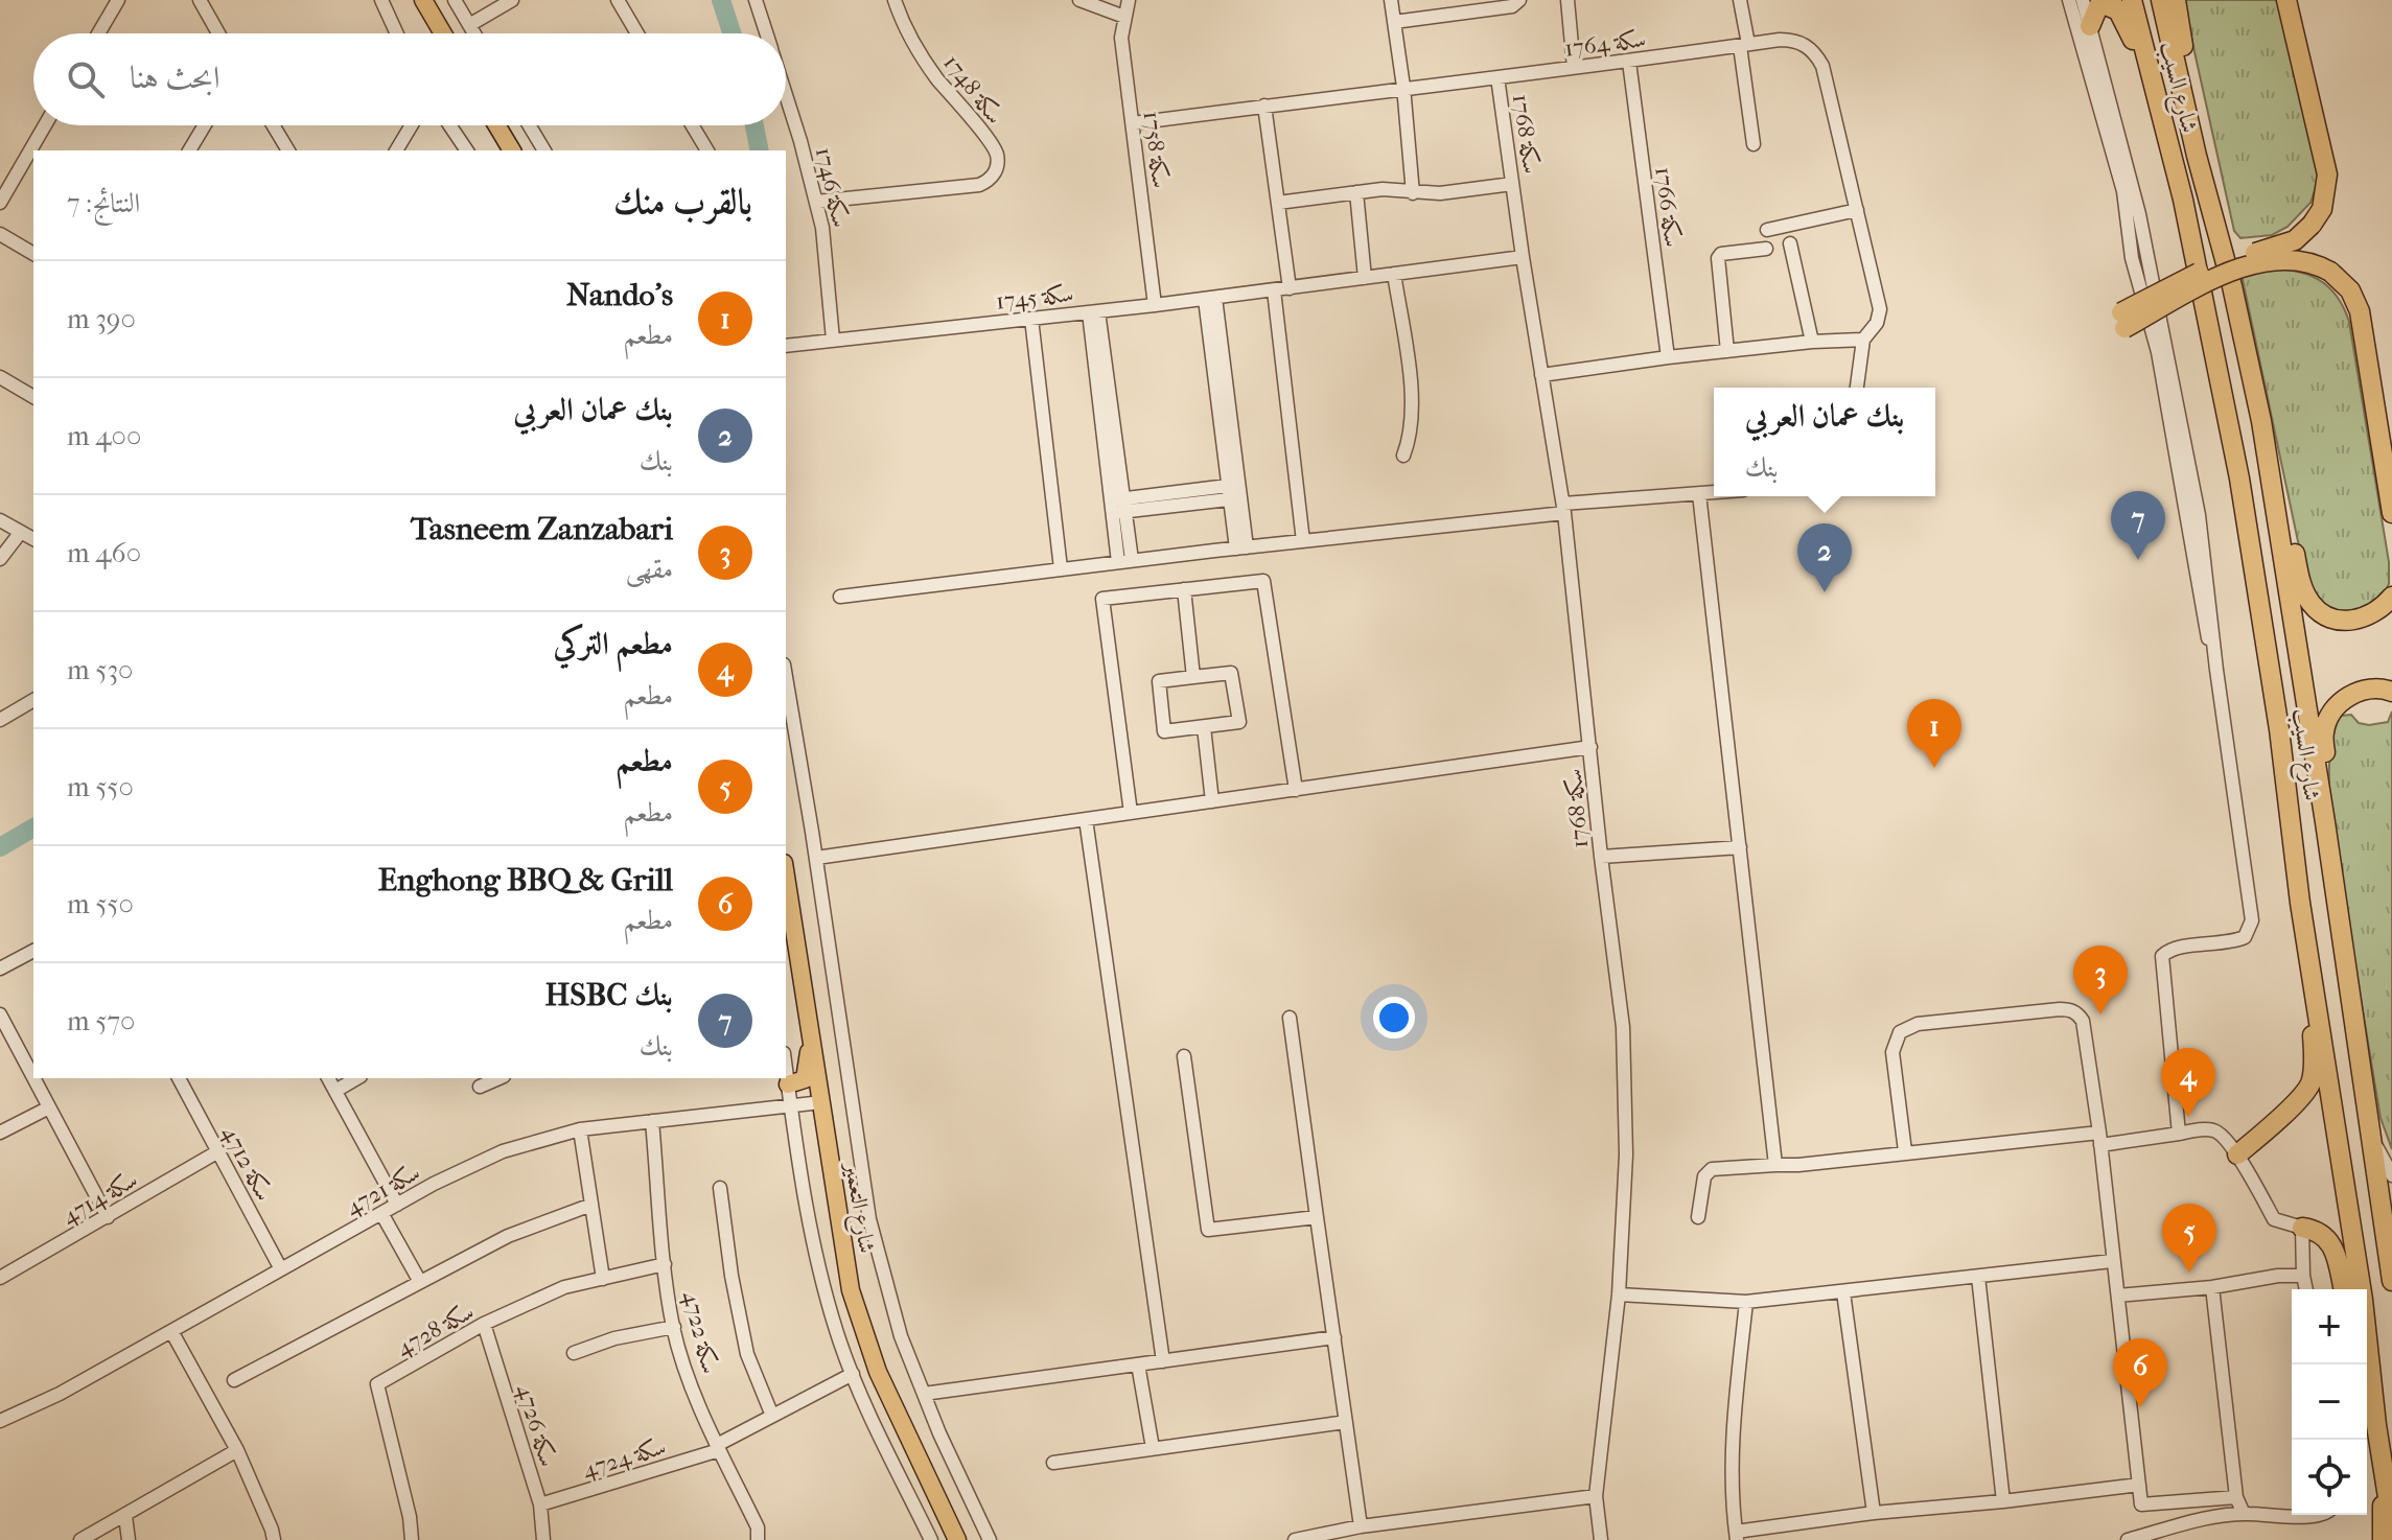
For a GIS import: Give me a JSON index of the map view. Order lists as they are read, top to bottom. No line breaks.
{"streets":{"highway":["شارع السيب"],"main road":["شارع التعمير"],"street":["سكة 1764","سكة 1748","سكة 1768","سكة 1758","سكة 1746","سكة 1766","سكة 1745","سكة 4712","سكة 4721","سكة 4714","سكة 4728","سكة 4722","سكة 4726","سكة 4724"]},"crossings":[["سكة 1764","سكة 1768"],["سكة 1764","سكة 1758"],["سكة 1764","سكة 1766"],["سكة 1748","سكة 1746"],["سكة 1768","سكة 1745"],["سكة 1758","سكة 1745"],["سكة 1746","سكة 1745"],["سكة 4712","سكة 4721"],["سكة 4712","سكة 4714"],["سكة 4721","شارع التعمير"],["سكة 4721","سكة 4722"],["سكة 4728","سكة 4722"],["سكة 4728","سكة 4726"],["سكة 4722","سكة 4724"],["سكة 4726","سكة 4724"]],"page":{"search":"ابحث هنا","heading":["بالقرب منك","النتائج: 7"],"list":[{"mark":"1","name":"Nando's","note":"مطعم","value":"390 m"},{"mark":"2","name":"بنك عمان العربي","note":"بنك","value":"400 m"},{"mark":"3","name":"Tasneem Zanzabari","note":"مقهى","value":"460 m"},{"mark":"4","name":"مطعم التركي","note":"مطعم","value":"530 m"},{"mark":"5","name":"مطعم","note":"مطعم","value":"550 m"},{"mark":"6","name":"Enghong BBQ & Grill","note":"مطعم","value":"550 m"},{"mark":"7","name":"بنك HSBC","note":"بنك","value":"570 m"}],"popup":["بنك عمان العربي","بنك"],"pins":["7","2","1","3","4","5","6"],"map_buttons":["+","−"]}}
